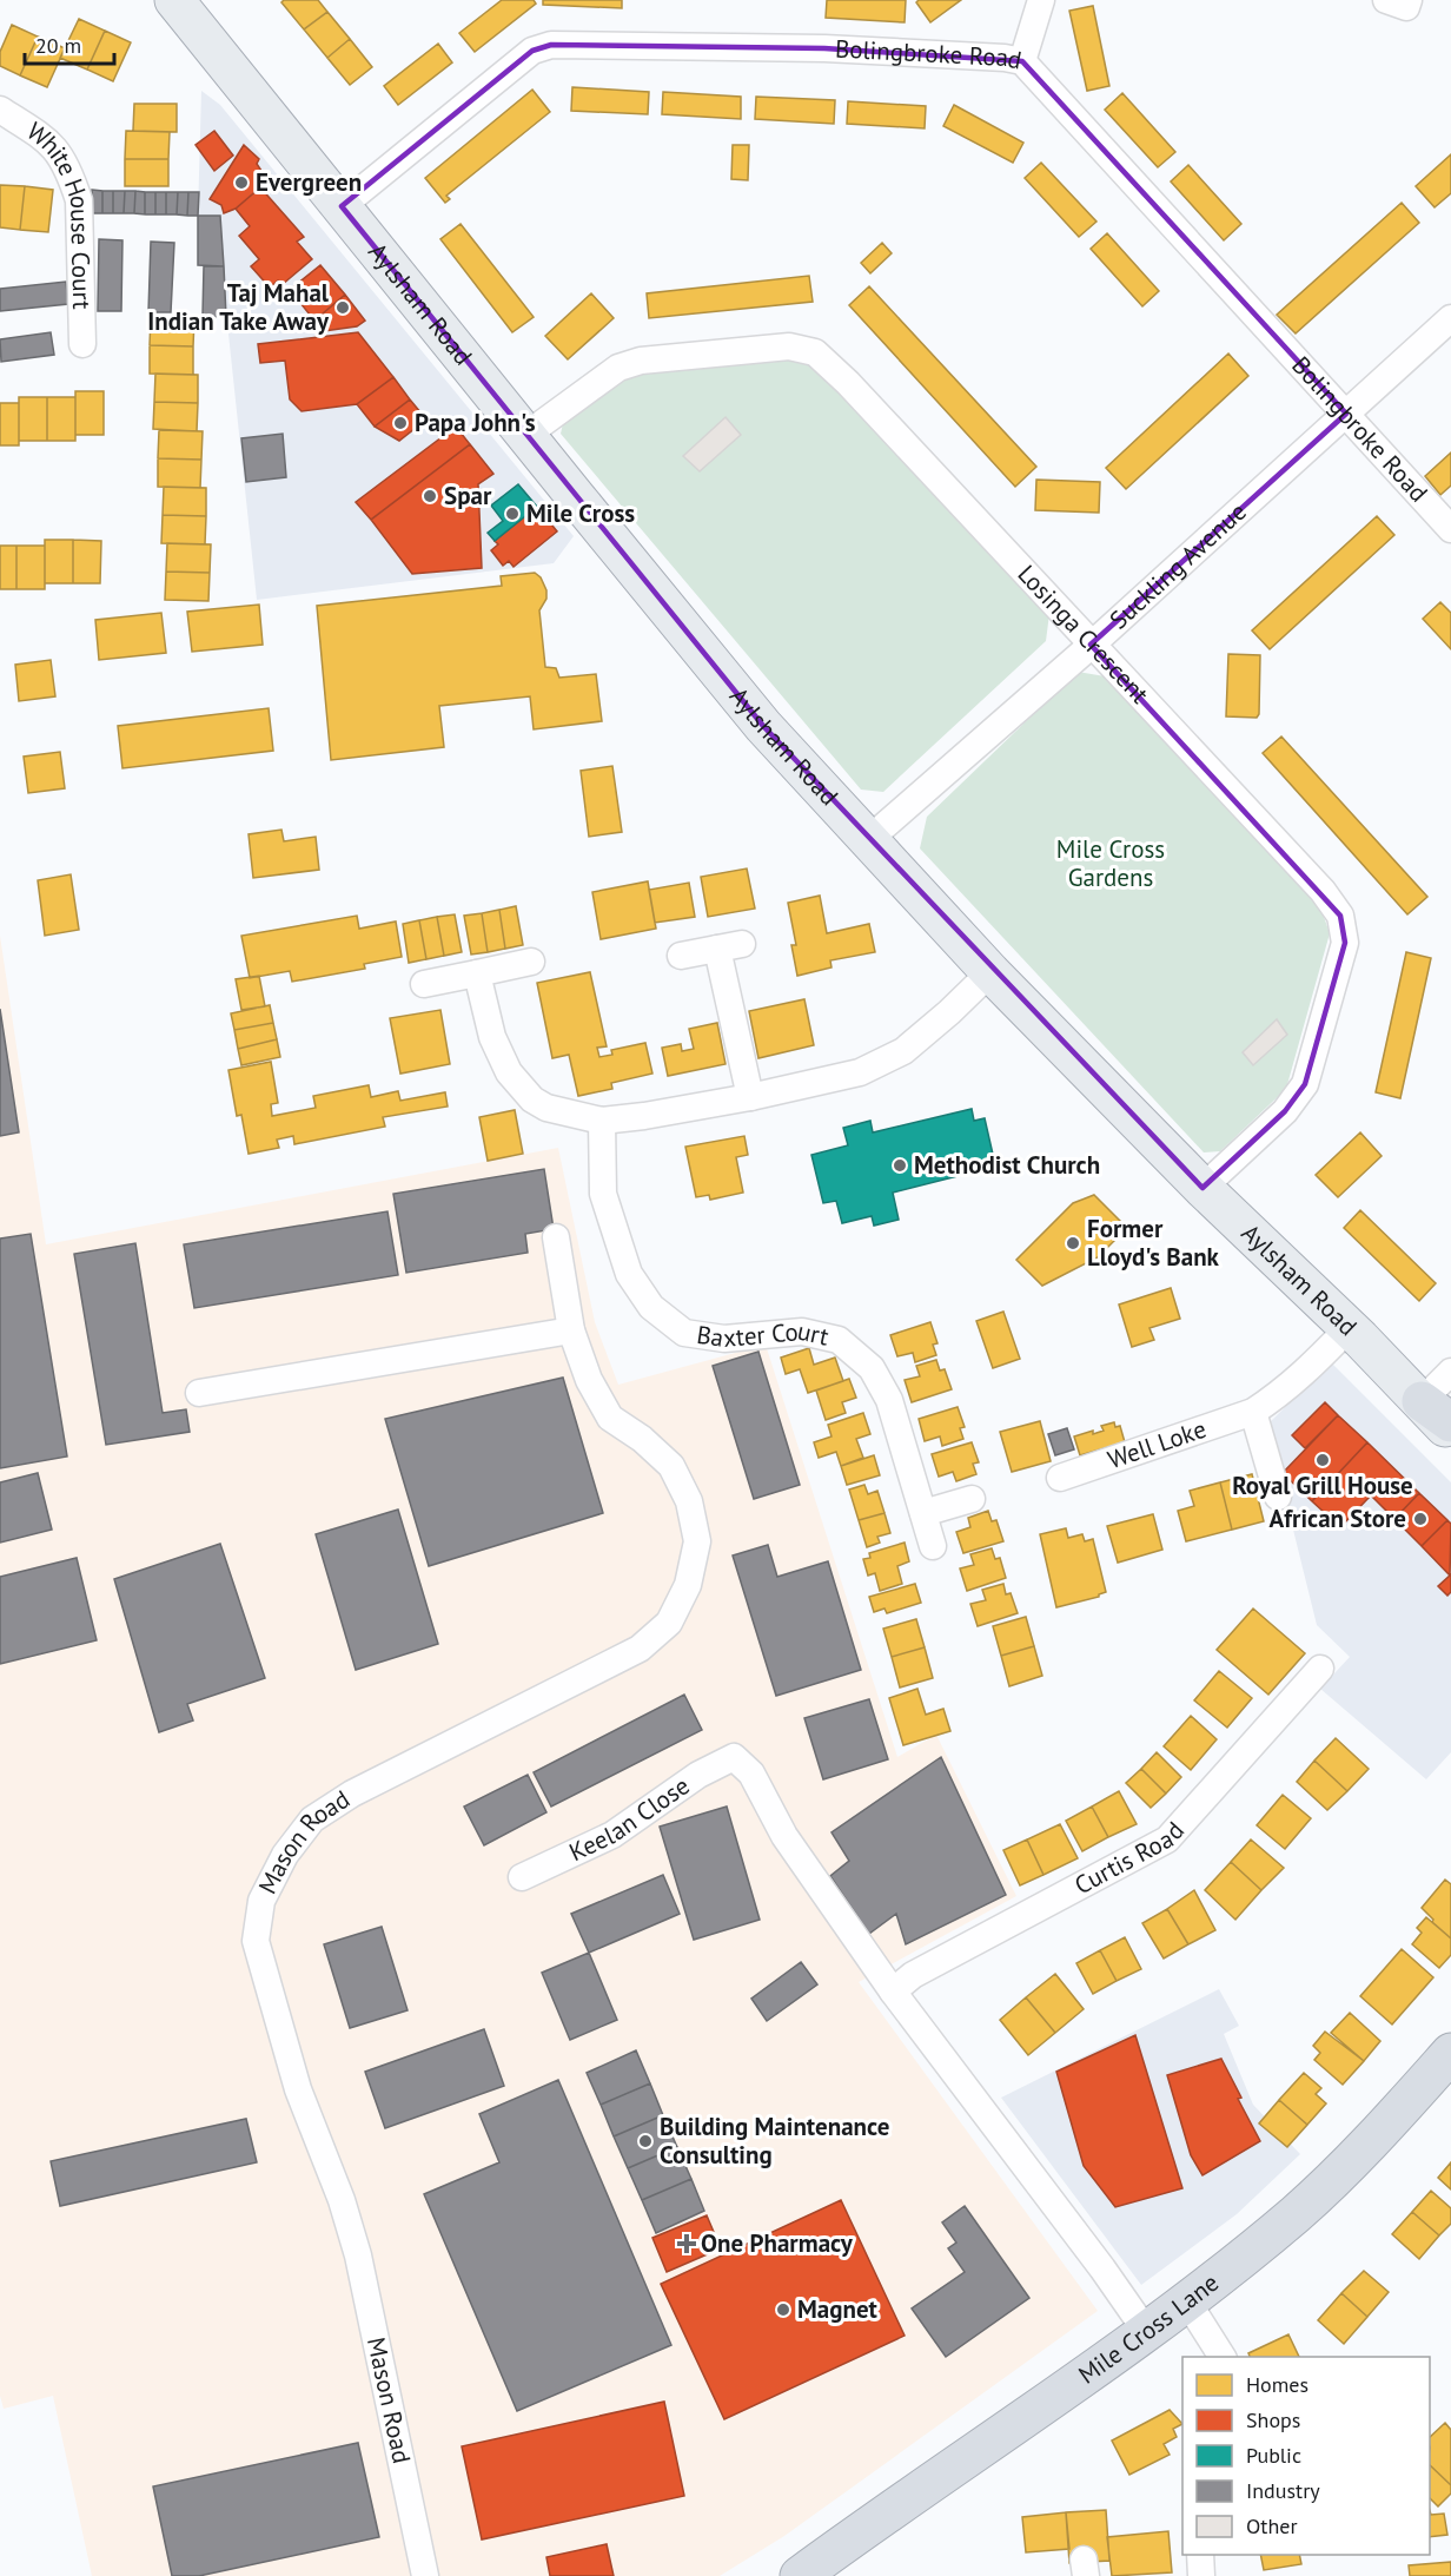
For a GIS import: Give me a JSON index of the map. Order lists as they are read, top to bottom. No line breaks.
{"streets":{"highway":["Mile Cross Lane"],"main road":["Aylsham Road"],"street":["Bolingbroke Road","White House Court","Suckling Avenue","Losinga Crescent","Baxter Court","Well Loke","Keelan Close","Mason Road","Curtis Road"]},"crossings":[["Bolingbroke Road","Aylsham Road"],["Bolingbroke Road","Suckling Avenue"],["Aylsham Road","Suckling Avenue"],["Aylsham Road","Losinga Crescent"],["Aylsham Road","Well Loke"],["Suckling Avenue","Losinga Crescent"],["Keelan Close","Curtis Road"]],"parks":["Mile Cross Gardens"],"places":{"other":["Evergreen","Taj Mahal Indian Take Away","Papa John's","Spar","Mile Cross","Methodist Church","Former Lloyd's Bank","Royal Grill House","African Store","Building Maintenance Consulting","Magnet"],"health":["One Pharmacy"]},"legend":["Homes","Shops","Public","Industry","Other"],"scale_bar":"20 m"}
